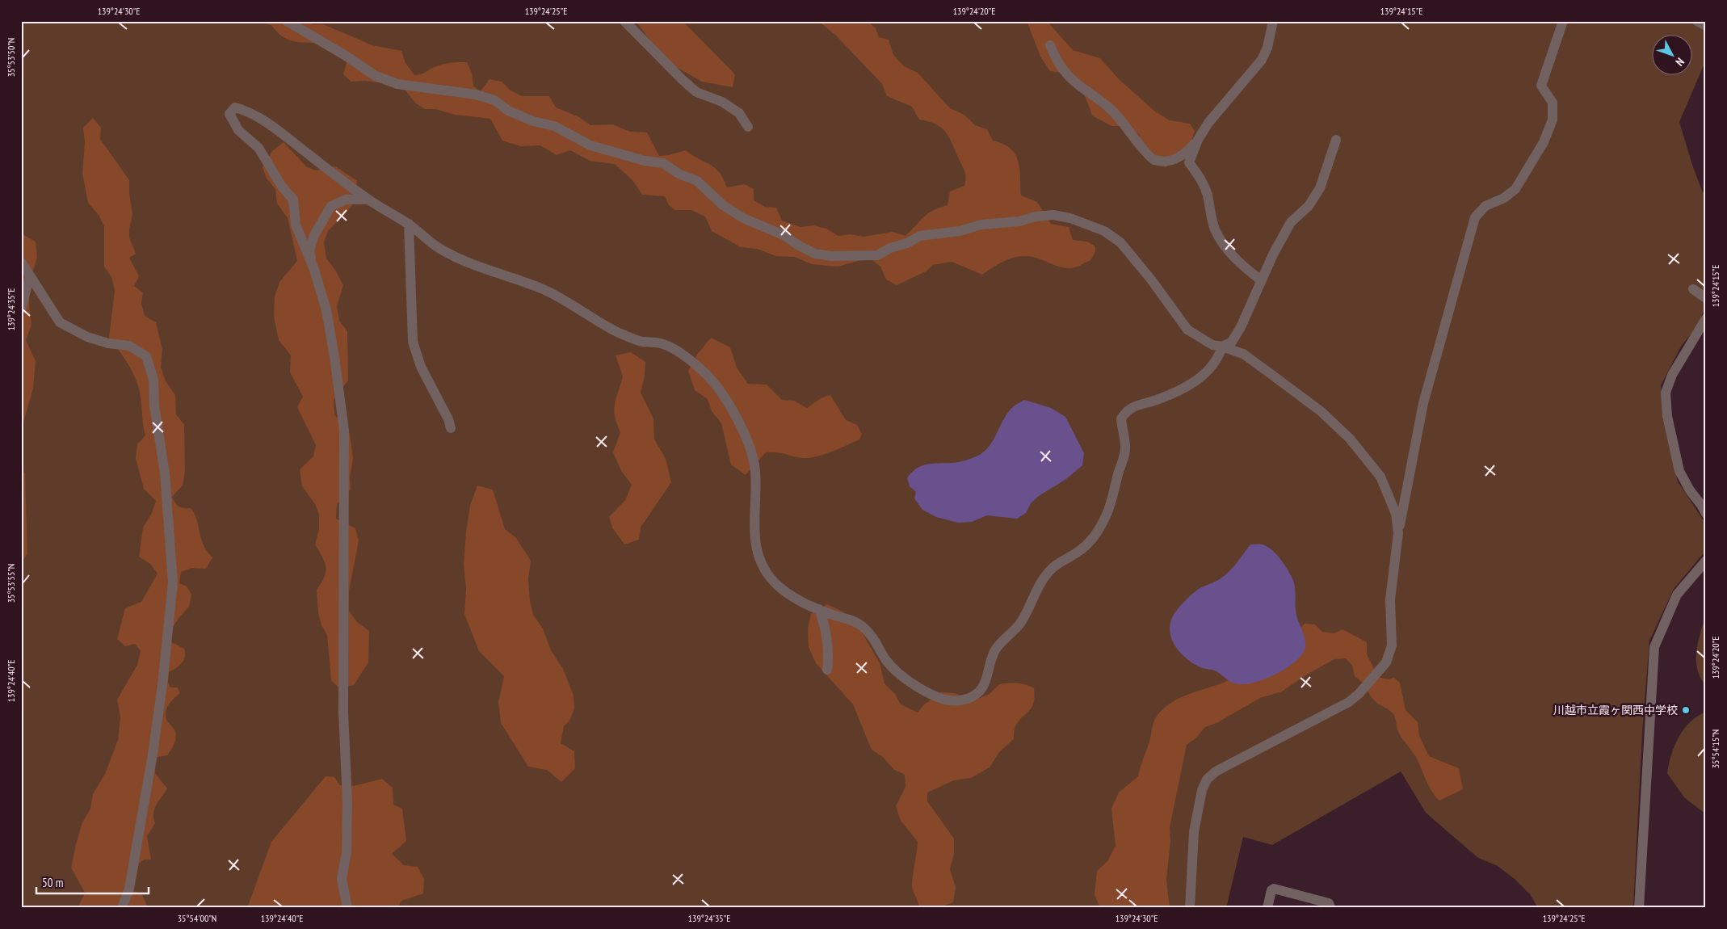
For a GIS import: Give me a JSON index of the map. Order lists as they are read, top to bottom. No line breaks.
{"places":["川越市立霞ヶ関西中学校"],"scale_bar":"50 m","north":"bottom right","coordinates":["139°24'30\"E","139°24'25\"E","139°24'20\"E","139°24'15\"E","35°53'50\"N","139°24'35\"E","35°53'55\"N","139°24'40\"E","35°54'15\"N","35°54'00\"N"]}
